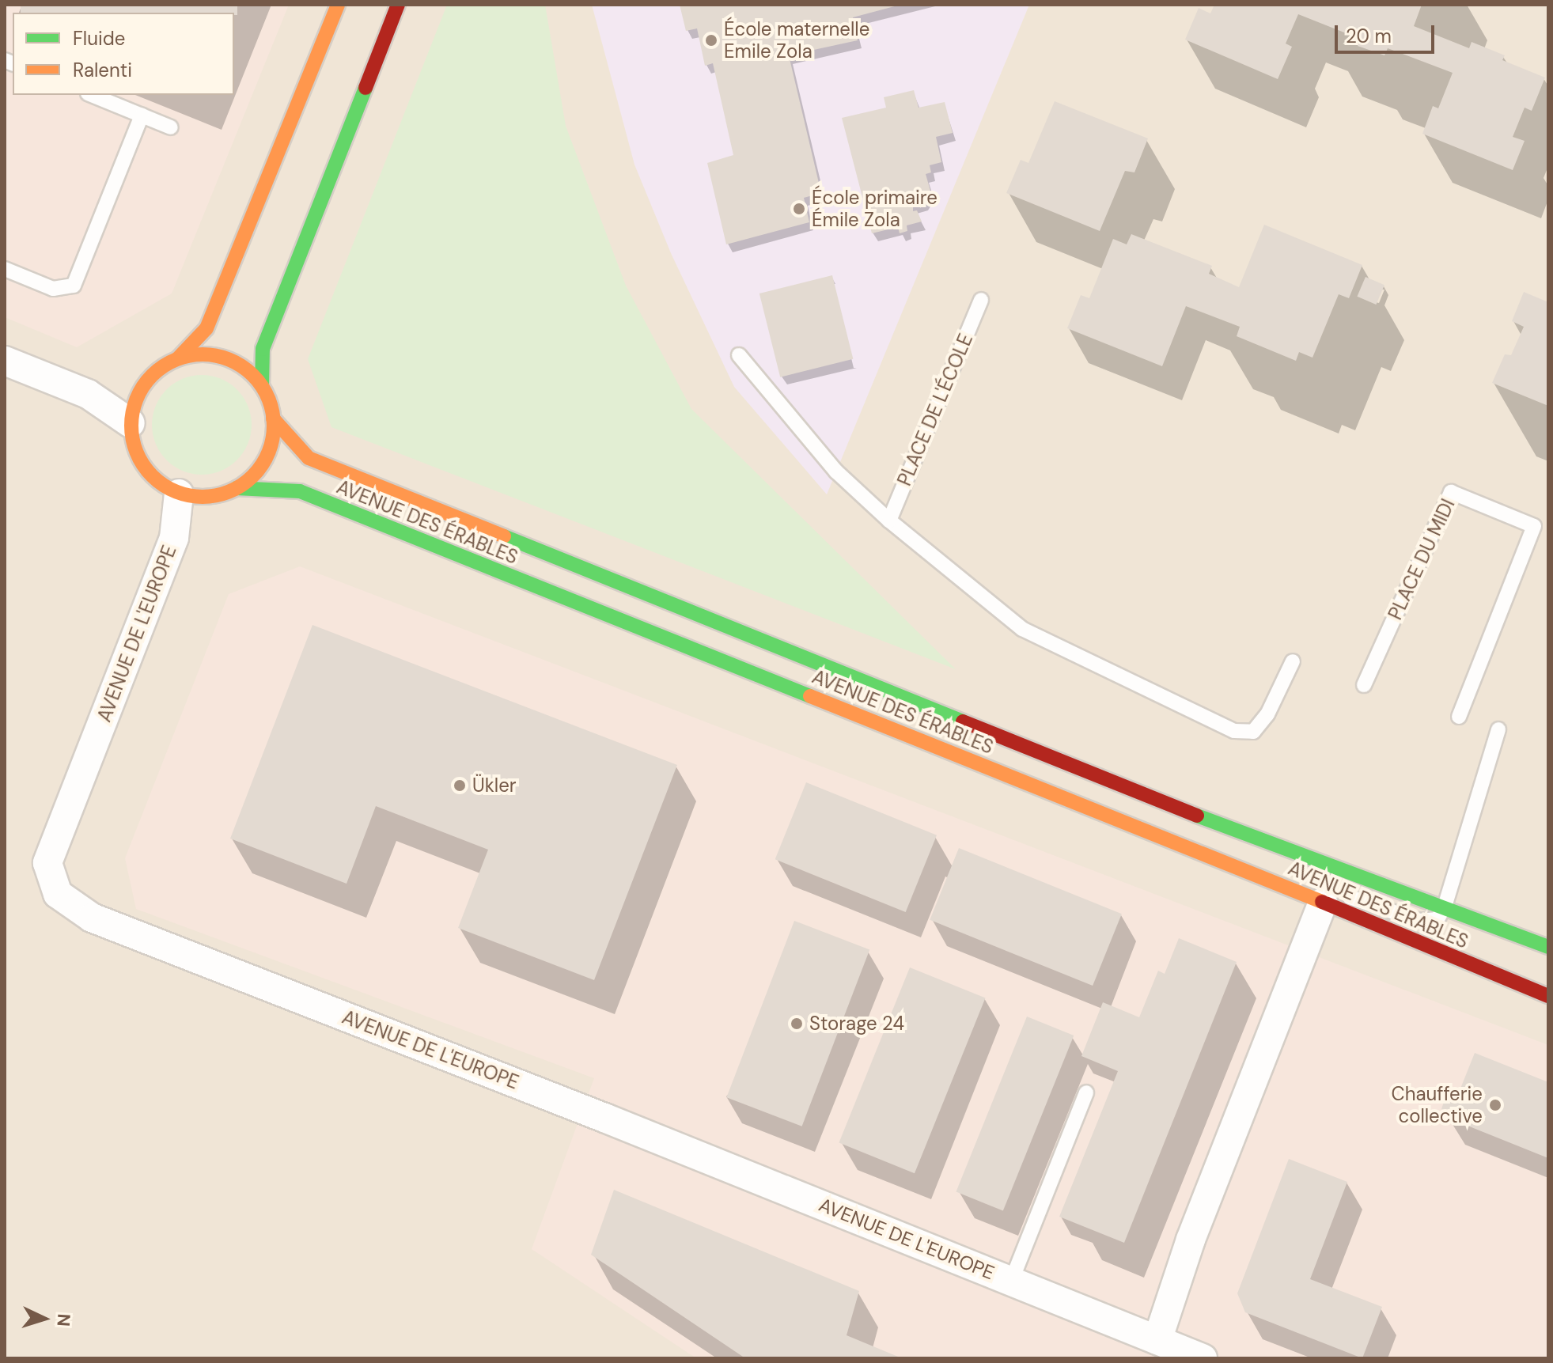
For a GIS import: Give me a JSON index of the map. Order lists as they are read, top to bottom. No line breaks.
{"streets":{"main road":["AVENUE DES ÉRABLES"],"street":["AVENUE DE L'EUROPE"],"lane":["PLACE DE L'ÉCOLE","PLACE DU MIDI"]},"crossings":[["AVENUE DES ÉRABLES","AVENUE DE L'EUROPE"]],"places":["École maternelle Emile Zola","École primaire Émile Zola","Ükler","Storage 24","Chaufferie collective"],"legend":["Fluide","Ralenti"],"scale_bar":"20 m","north":"right"}
